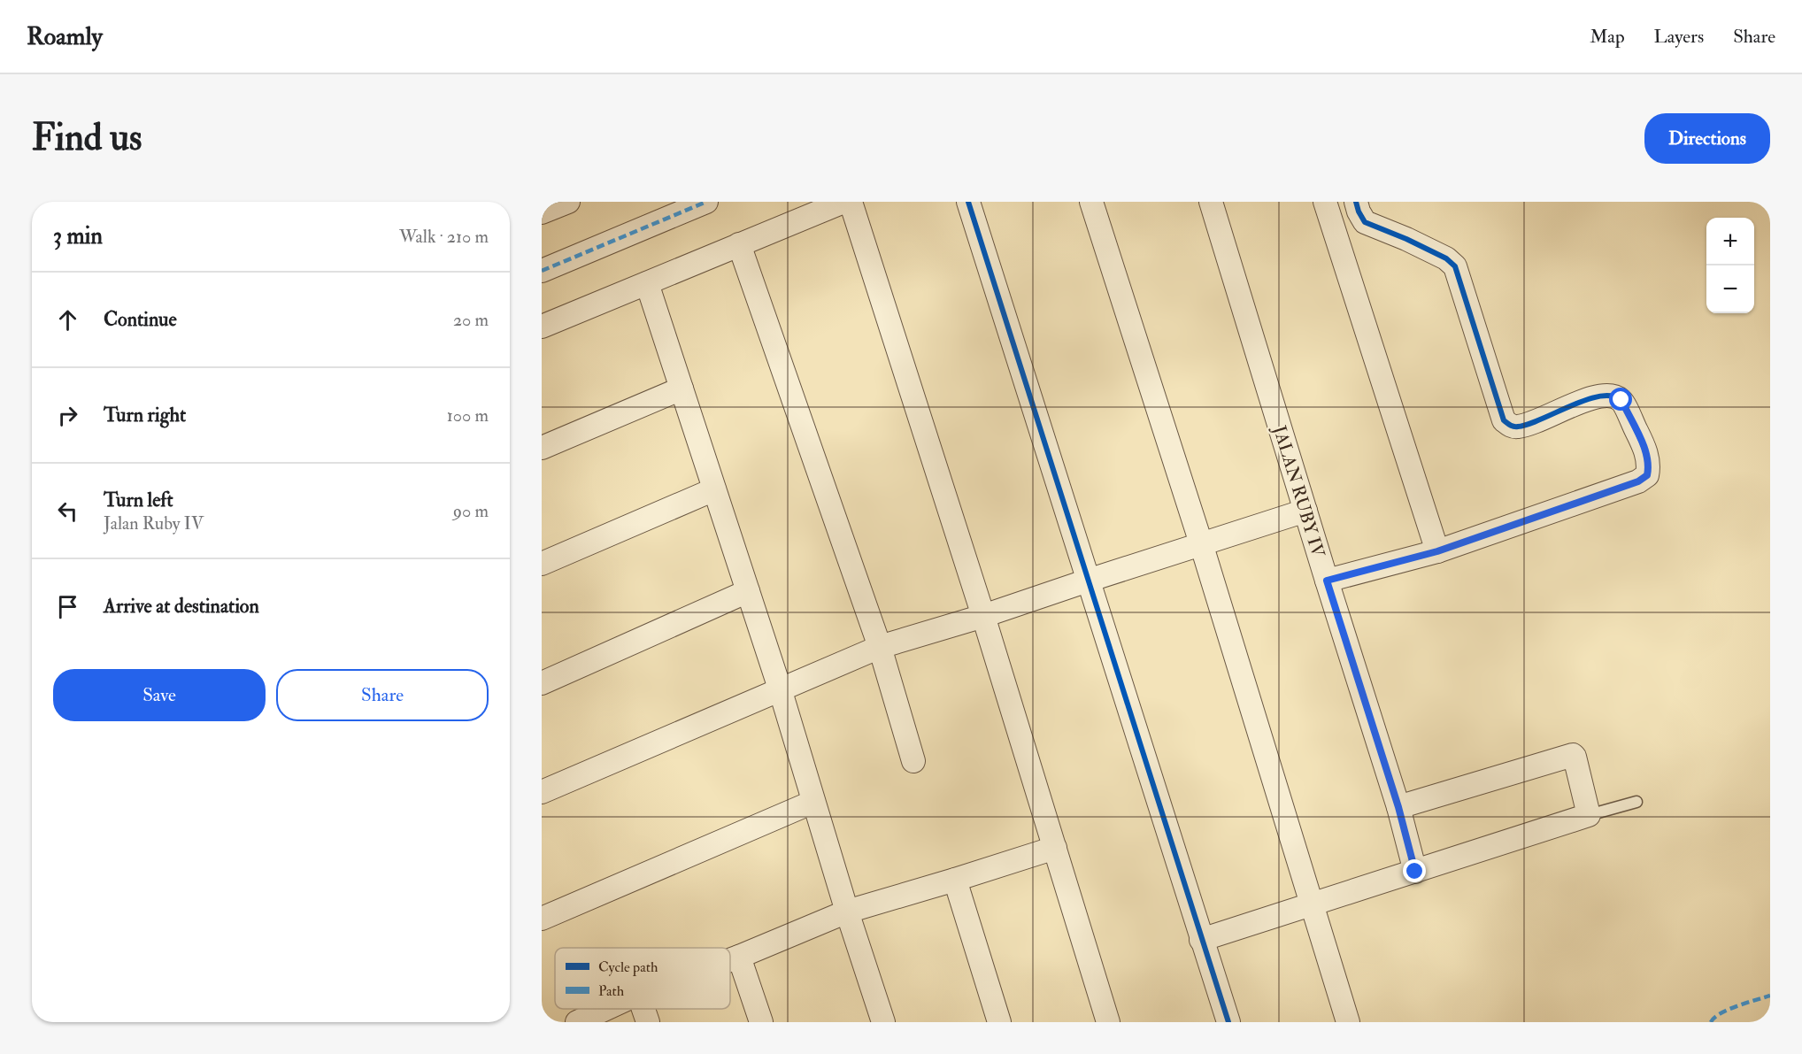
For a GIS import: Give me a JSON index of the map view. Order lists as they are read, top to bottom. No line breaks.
{"streets":{"street":["JALAN RUBY IV"]},"legend":["Cycle path","Path"],"page":{"header":"Roamly","nav":["Map","Layers","Share"],"buttons":["Directions",["Save","Share"]],"title":"Find us","heading":["3 min","Walk · 210 m"],"map_buttons":["+","−"],"list":[["Continue","20 m"],["Turn right","100 m"],["Turn left","Jalan Ruby IV","90 m"],"Arrive at destination"]}}
